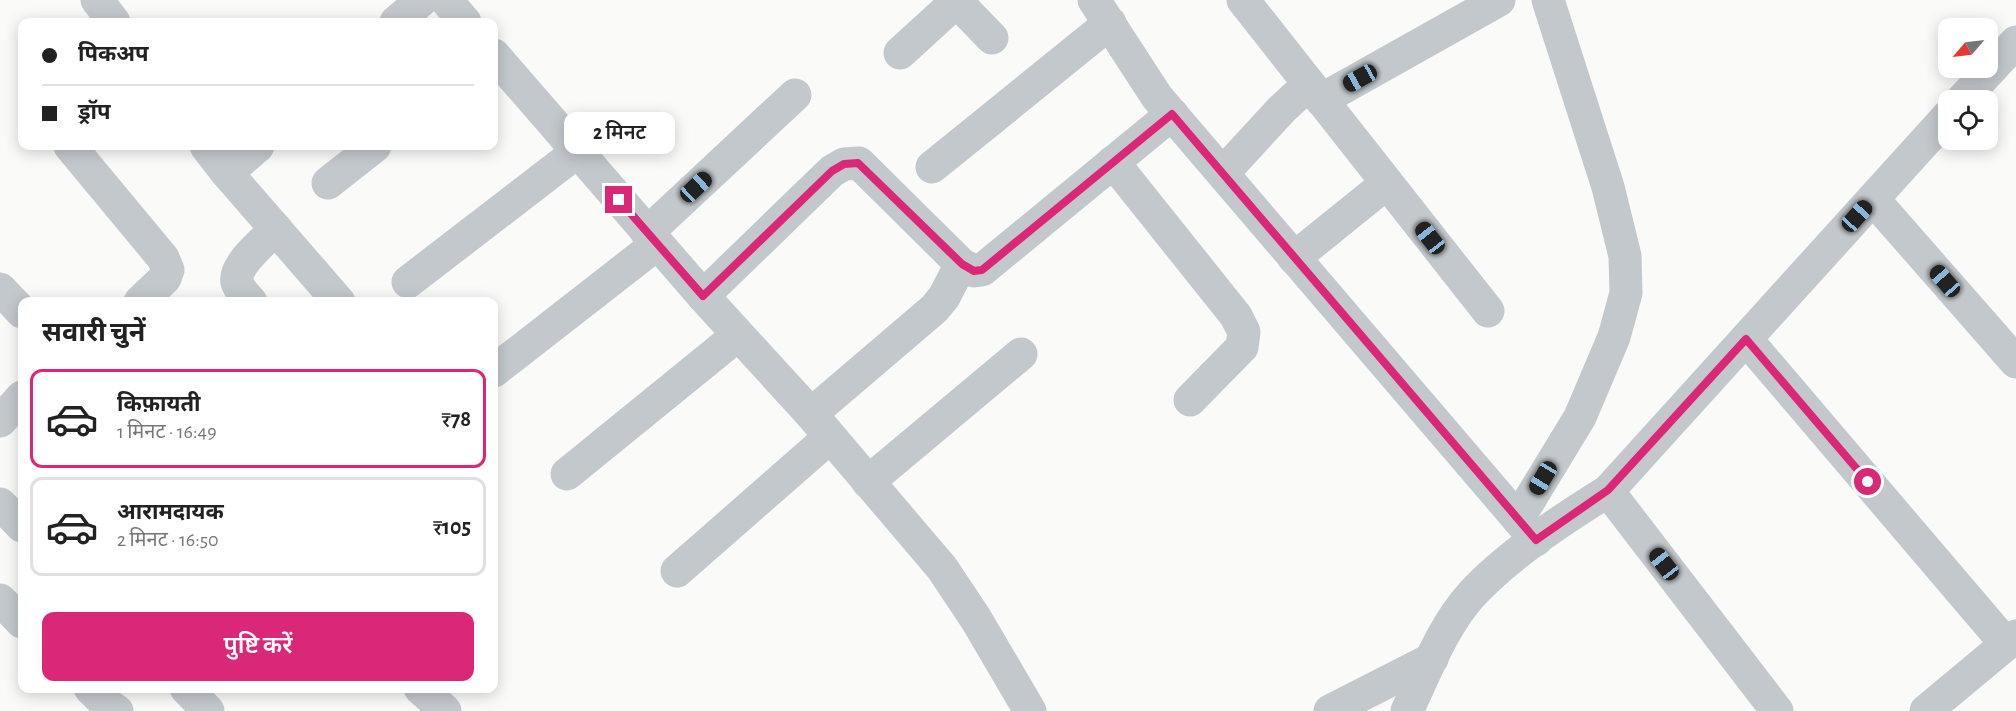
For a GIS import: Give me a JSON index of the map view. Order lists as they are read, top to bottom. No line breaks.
{"north":"bottom left","page":{"banner":["पिकअप","ड्रॉप"],"bubble":"2 मिनट","heading":"सवारी चुनें","list":[{"name":"किफ़ायती","note":"1 मिनट · 16:49","value":"₹78"},{"name":"आरामदायक","note":"2 मिनट · 16:50","value":"₹105"}],"buttons":"पुष्टि करें"}}
